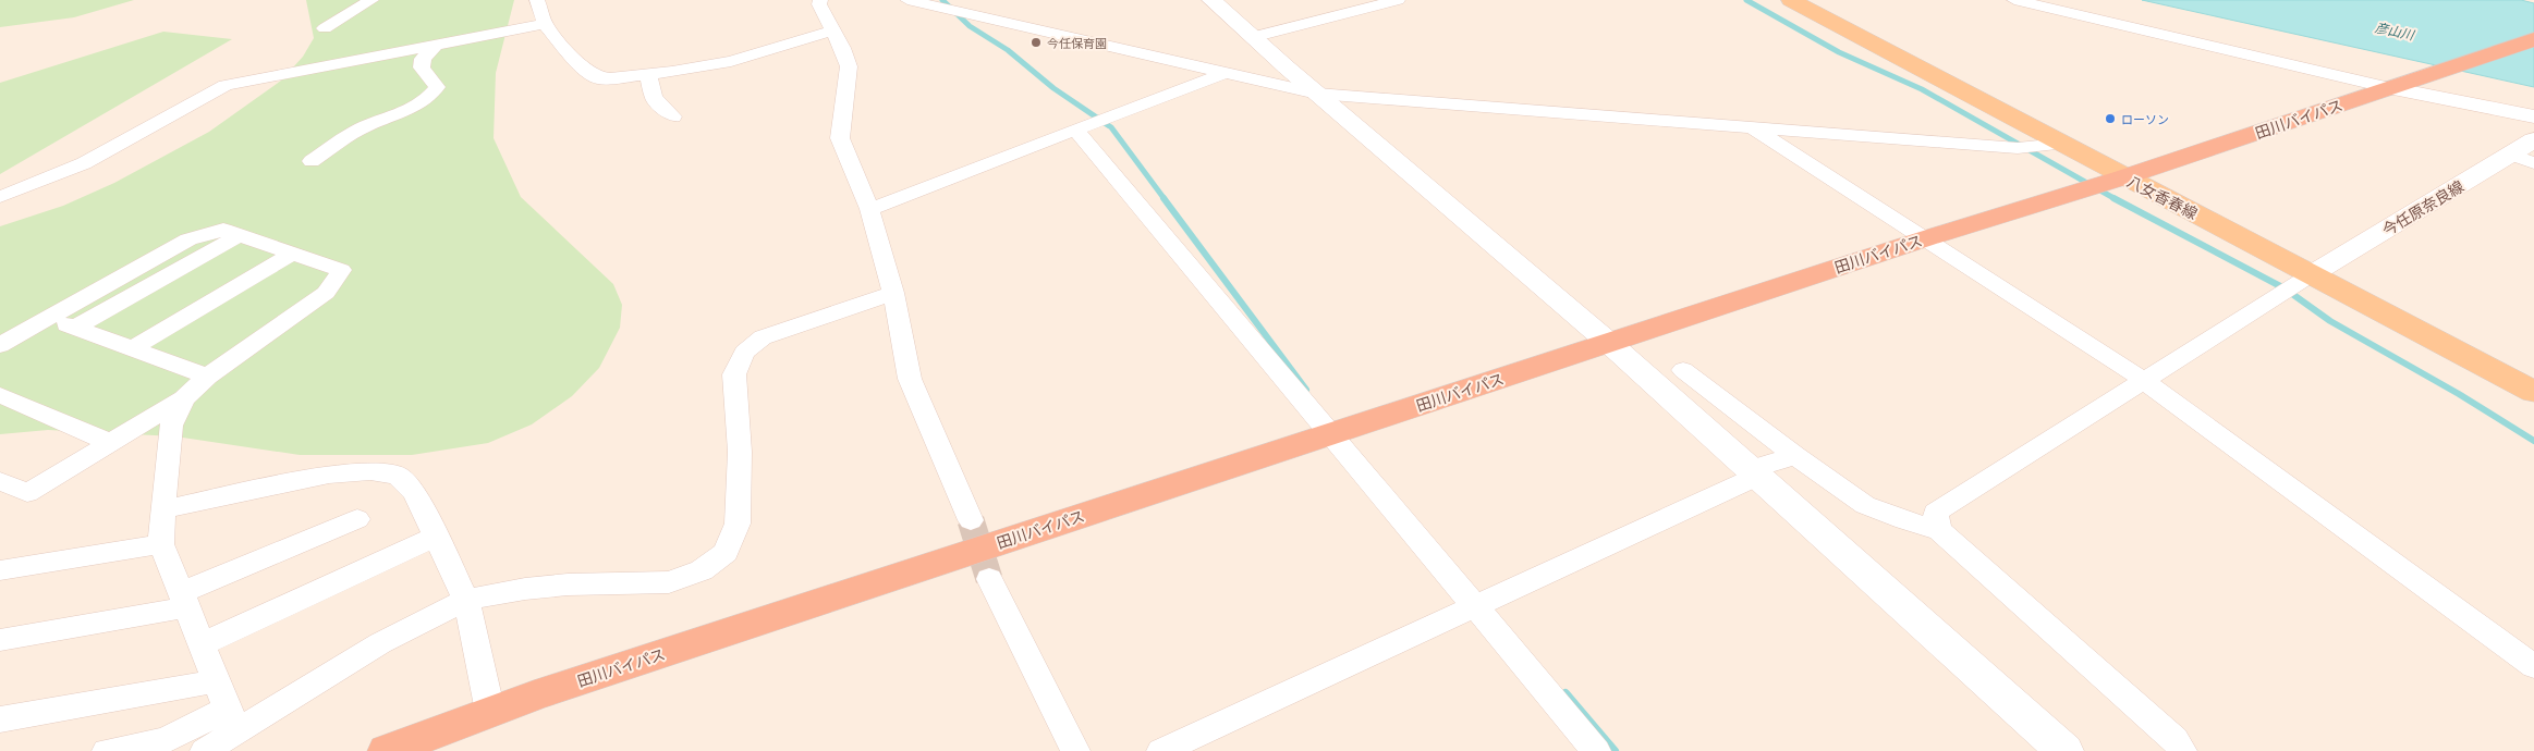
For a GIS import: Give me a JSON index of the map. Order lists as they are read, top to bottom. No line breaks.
{"streets":{"highway":["田川バイパス"],"main road":["八女香春線"],"street":["今任原奈良線"]},"crossings":[["田川バイパス","八女香春線"],["八女香春線","今任原奈良線"]],"water":["彦山川"],"places":["今任保育園","ローソン"]}
